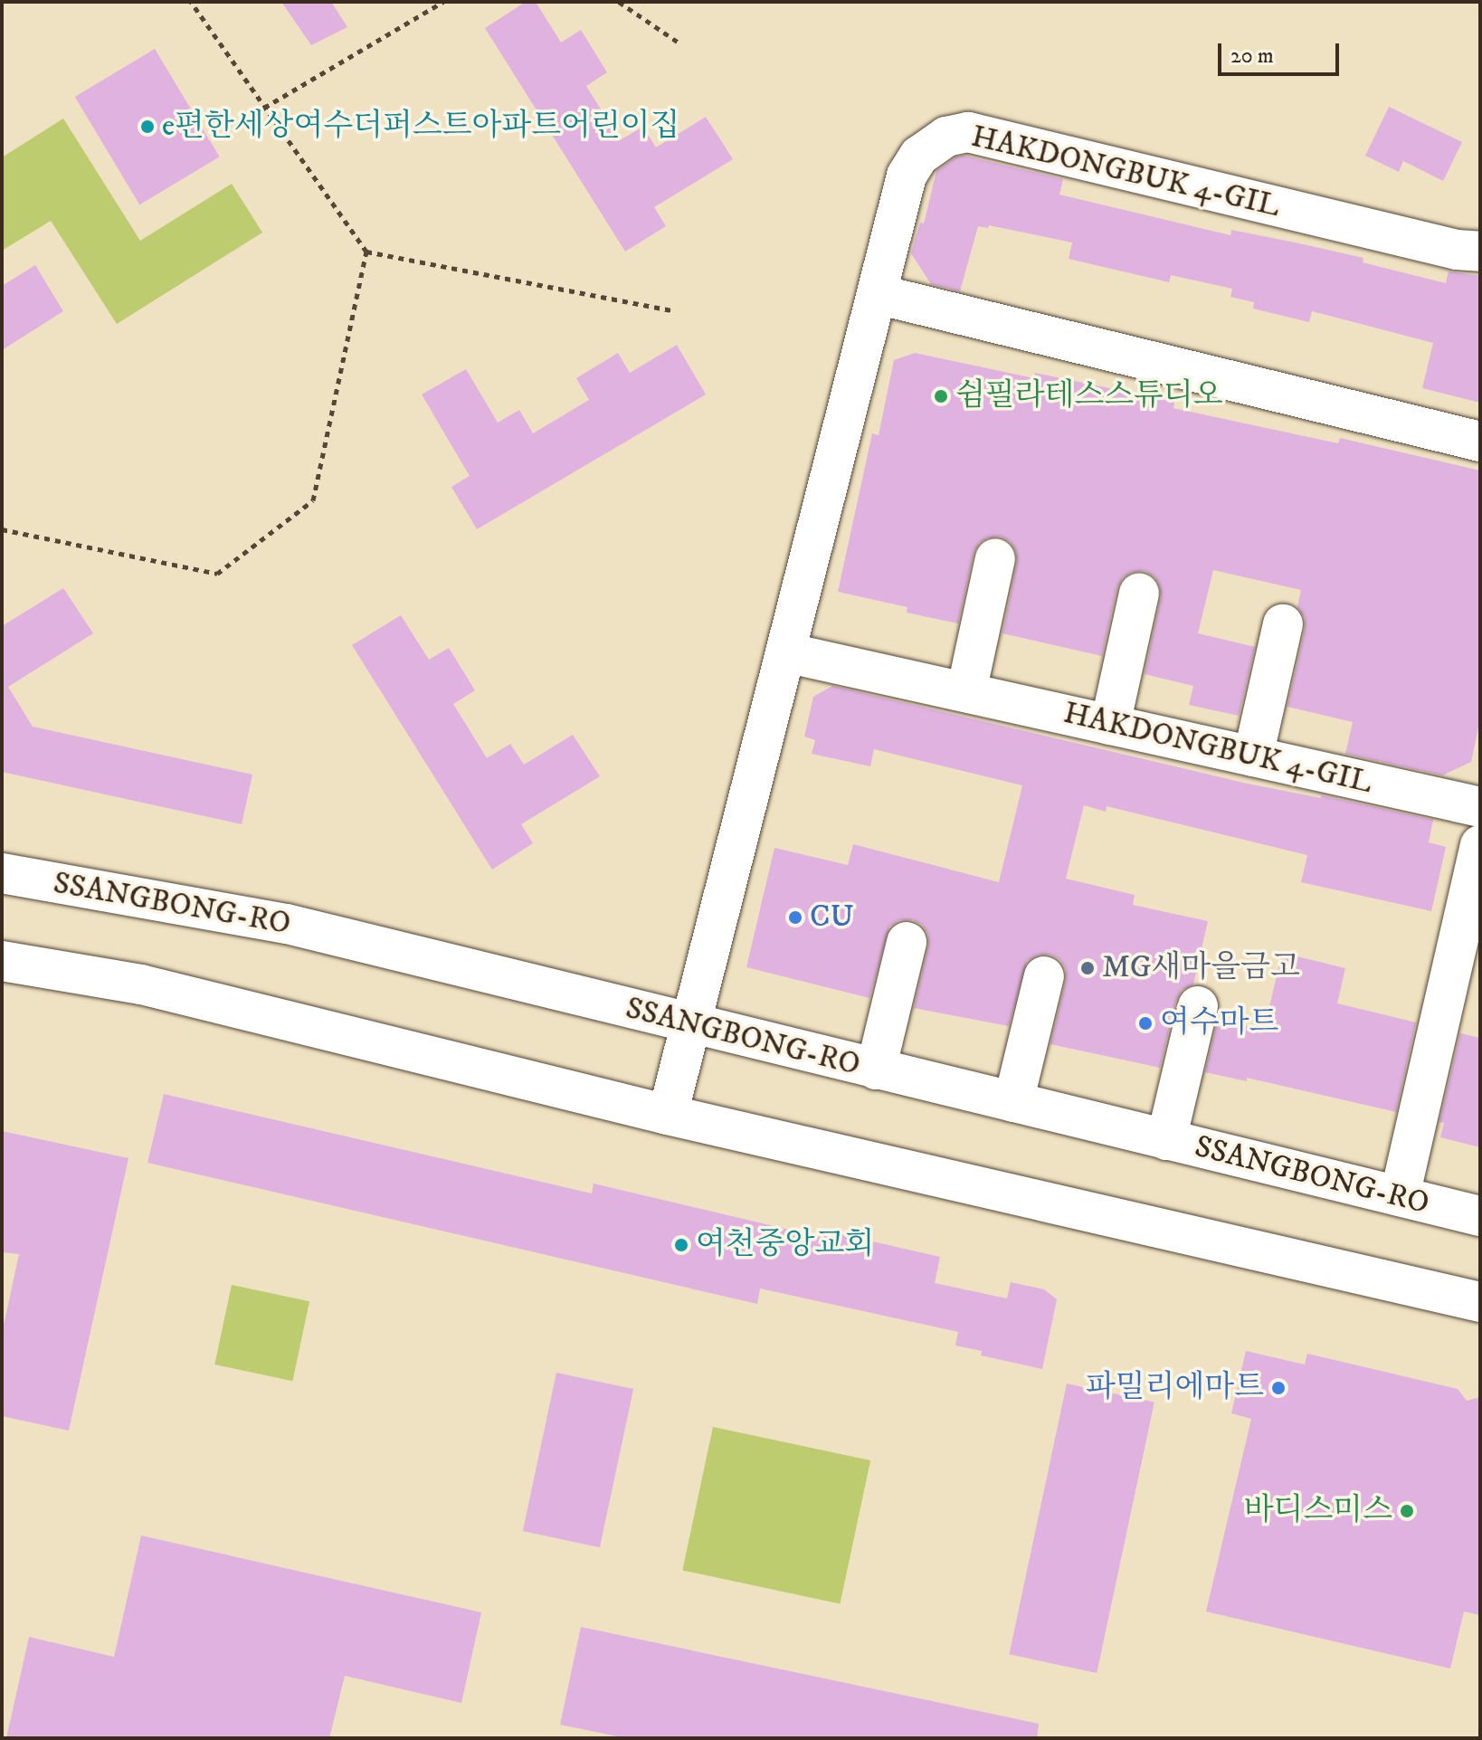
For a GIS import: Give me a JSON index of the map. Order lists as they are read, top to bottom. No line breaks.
{"streets":{"street":["HAKDONGBUK 4-GIL","SSANGBONG-RO"]},"crossings":[["HAKDONGBUK 4-GIL","SSANGBONG-RO"]],"places":["e편한세상여수더퍼스트아파트어린이집","쉼필라테스스튜디오","CU","MG새마을금고","여수마트","여천중앙교회","파밀리에마트","바디스미스"],"scale_bar":"20 m"}
